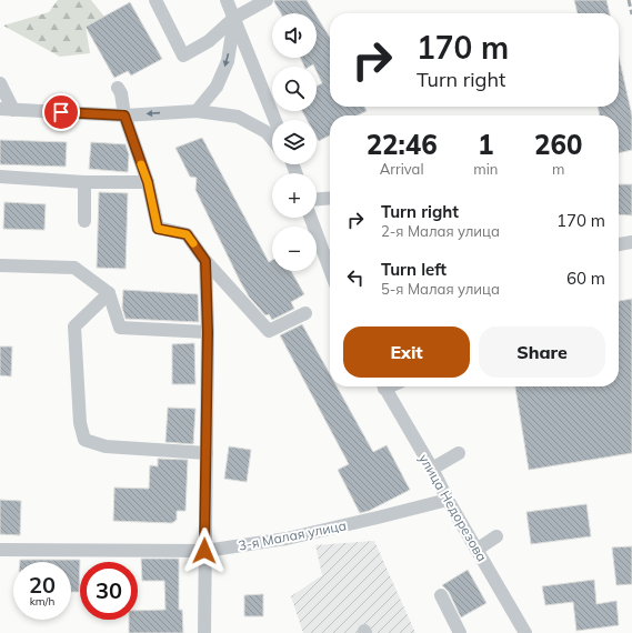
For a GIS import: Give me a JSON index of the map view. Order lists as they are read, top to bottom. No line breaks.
{"streets":{"street":["улица Недорезова","3-я Малая улица"]},"crossings":[["улица Недорезова","3-я Малая улица"]],"page":{"map_buttons":["+","−"],"turn":["170 m","Turn right"],"eta":["22:46","Arrival","1","min","260","m"],"list":[{"name":"Turn right","note":"2-я Малая улица","value":"170 m"},{"name":"Turn left","note":"5-я Малая улица","value":"60 m"}],"buttons":["Exit","Share"],"speed":"20 km/h","limit":"30"}}
